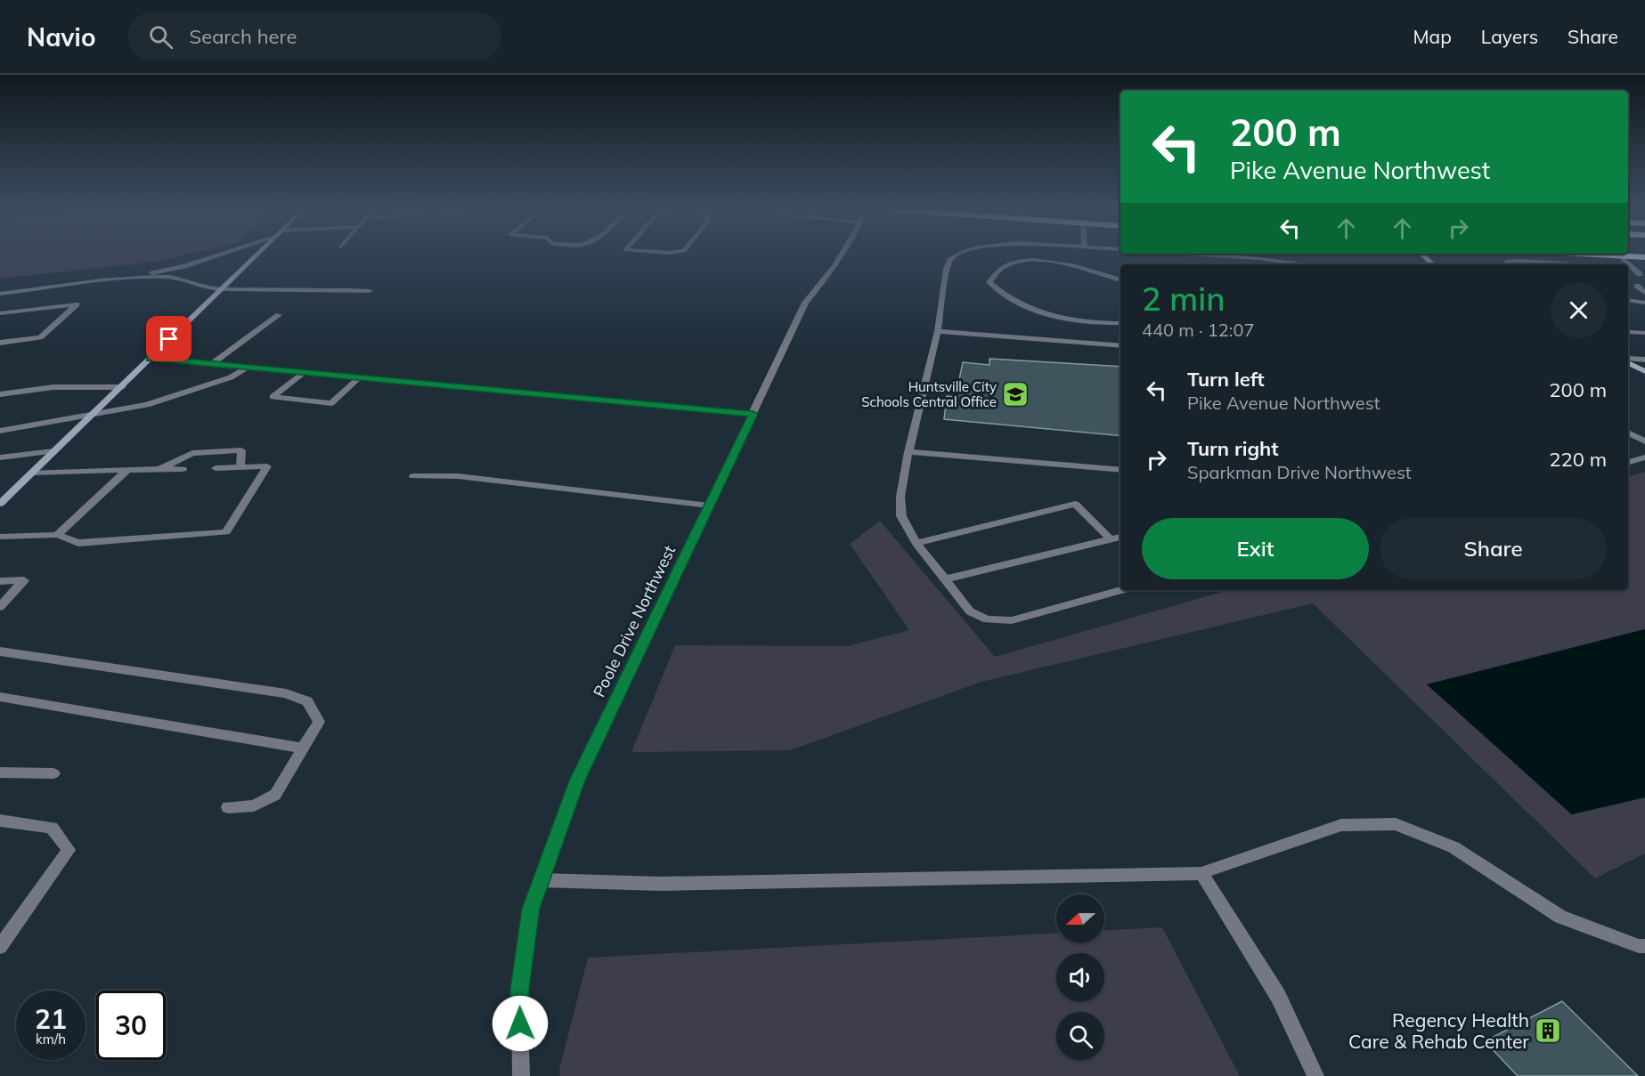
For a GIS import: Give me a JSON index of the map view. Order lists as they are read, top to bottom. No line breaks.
{"streets":{"street":["Poole Drive Northwest"]},"places":{"school or university":["Huntsville City Schools Central Office"],"building":["Regency Health Care & Rehab Center"]},"north":"left","page":{"header":"Navio","search":"Search here","nav":["Map","Layers","Share"],"turn":["200 m","Pike Avenue Northwest"],"heading":["2 min","440 m · 12:07"],"list":[{"name":"Turn left","note":"Pike Avenue Northwest","value":"200 m"},{"name":"Turn right","note":"Sparkman Drive Northwest","value":"220 m"}],"buttons":["Exit","Share"],"speed":"21 km/h","limit":"30"}}
